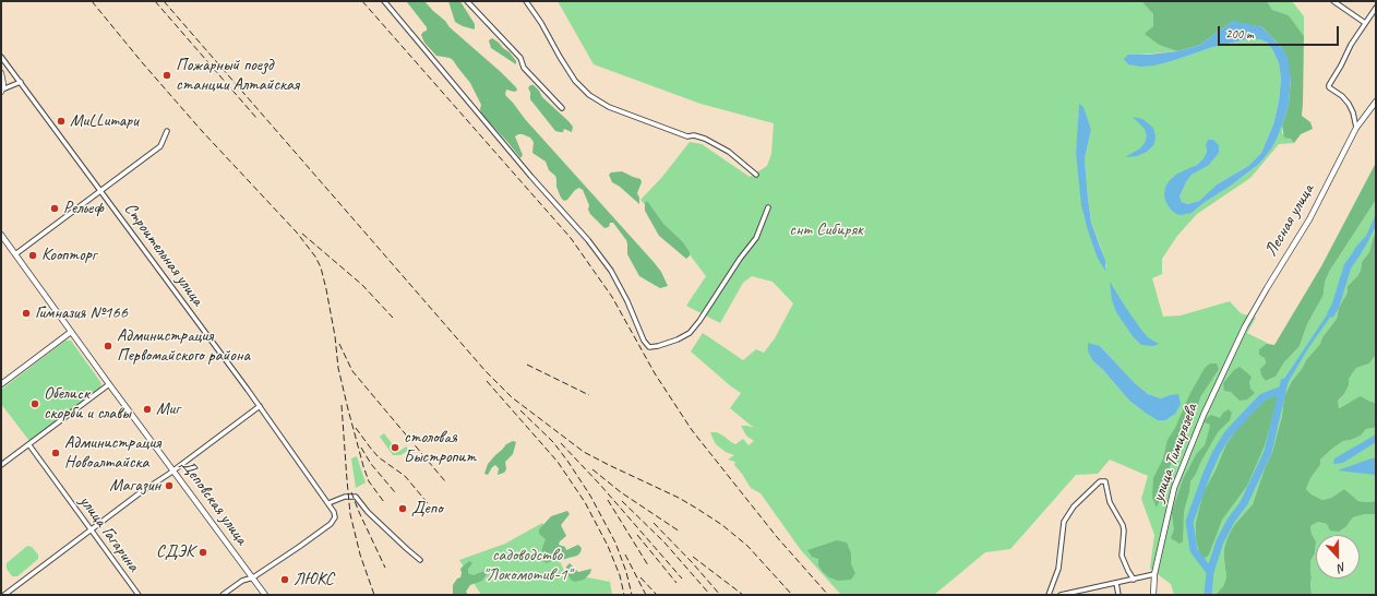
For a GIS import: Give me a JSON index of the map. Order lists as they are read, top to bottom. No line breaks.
{"streets":{"street":["Лесная улица","Строительная улица","улица Тимирязева","Деповская улица","улица Гагарина"]},"crossings":[["Лесная улица","улица Тимирязева"],["Строительная улица","Деповская улица"]],"parks":["снт Сибиряк","садоводство \"Локомотив-1\""],"places":["Пожарный поезд станции Алтайская","МиLLитари","Рельеф","Коопторг","Гимназия №166","Администрация Первомайского района","Обелиск скорби и славы","Миг","столовая Быстропит","Администрация Новоалтайска","Магазин","Депо","СДЭК","ЛЮКС"],"scale_bar":"200 m","north":"bottom"}
